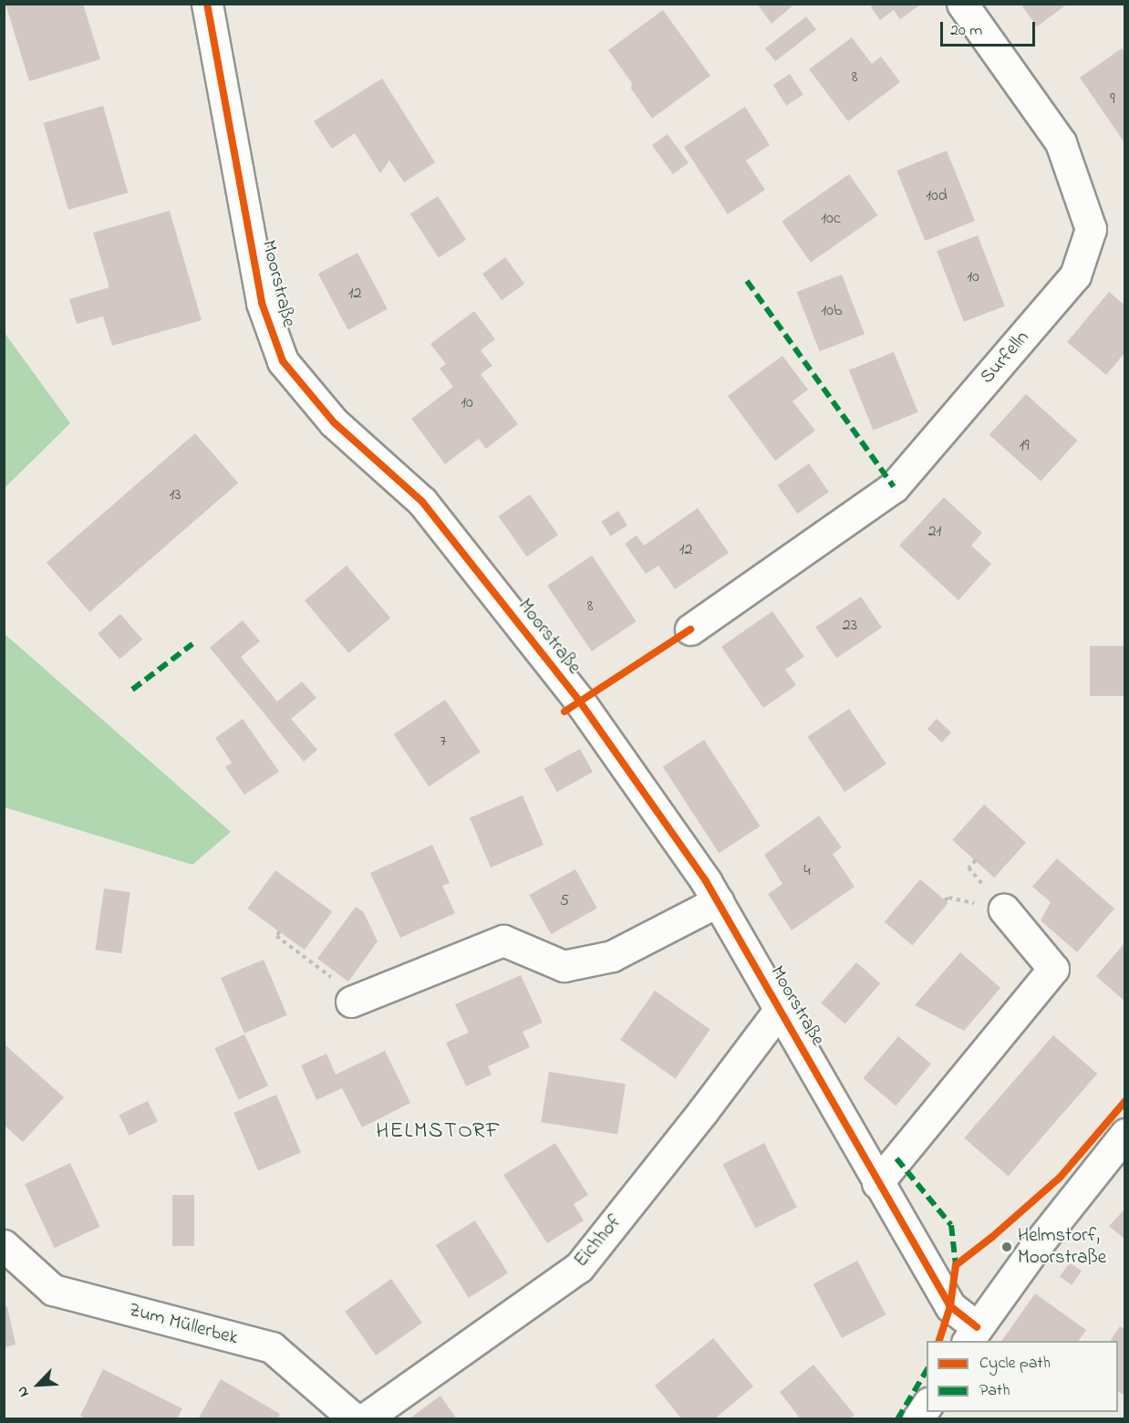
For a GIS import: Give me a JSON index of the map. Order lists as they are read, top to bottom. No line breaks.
{"streets":{"street":["Moorstraße","Surfelln","Eichhof","Zum Müllerbek"]},"crossings":[["Moorstraße","Eichhof"]],"districts":["HELMSTORF"],"places":["Helmstorf, Moorstraße"],"house_numbers":["8","9","10d","10c","10","12","10b","10","19","13","21","12","8","23","7","4","5"],"legend":["Cycle path","Path"],"scale_bar":"20 m","north":"bottom left"}
